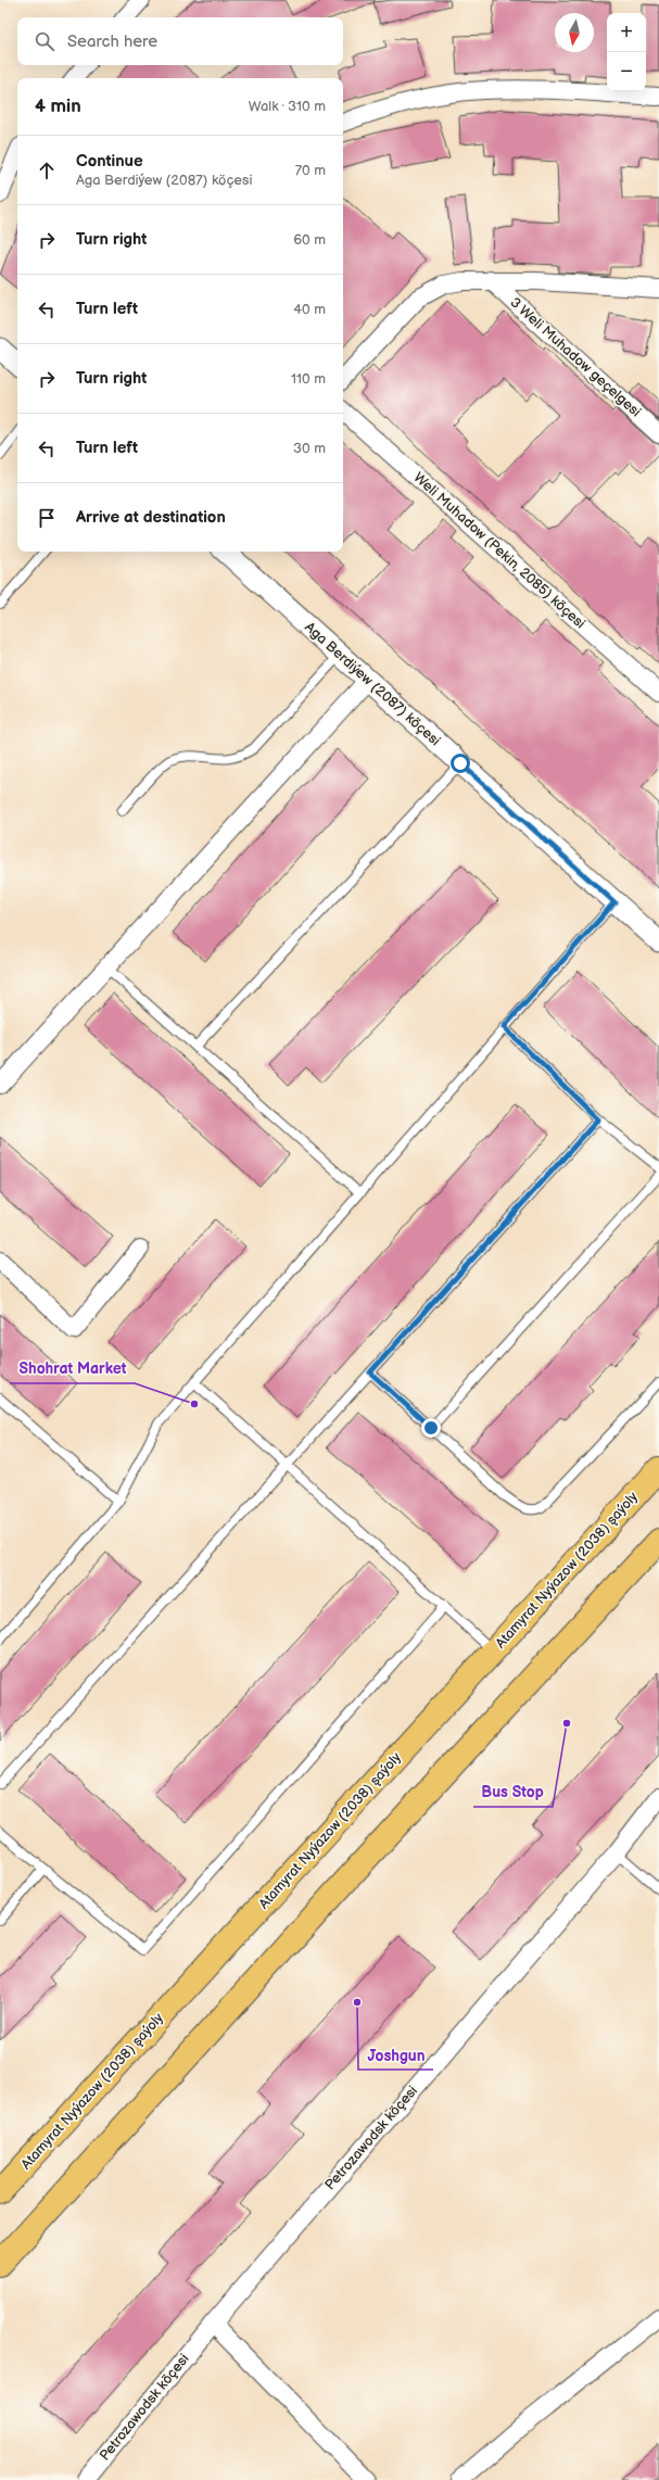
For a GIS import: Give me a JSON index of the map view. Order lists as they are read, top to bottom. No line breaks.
{"streets":{"main road":["Atamyrat Nyýazow (2038) şaýoly"],"street":["3 Weli Muhadow geçelgesi","Weli Muhadow (Pekin, 2085) köçesi","Aga Berdiýew (2087) köçesi","Petrozawodsk köçesi"]},"places":["Shohrat Market","Bus Stop","Joshgun"],"north":"bottom","page":{"map_buttons":["+","−"],"search":"Search here","heading":["4 min","Walk · 310 m"],"list":[["Continue","Aga Berdiýew (2087) köçesi","70 m"],["Turn right","60 m"],["Turn left","40 m"],["Turn right","110 m"],["Turn left","30 m"],"Arrive at destination"]}}
